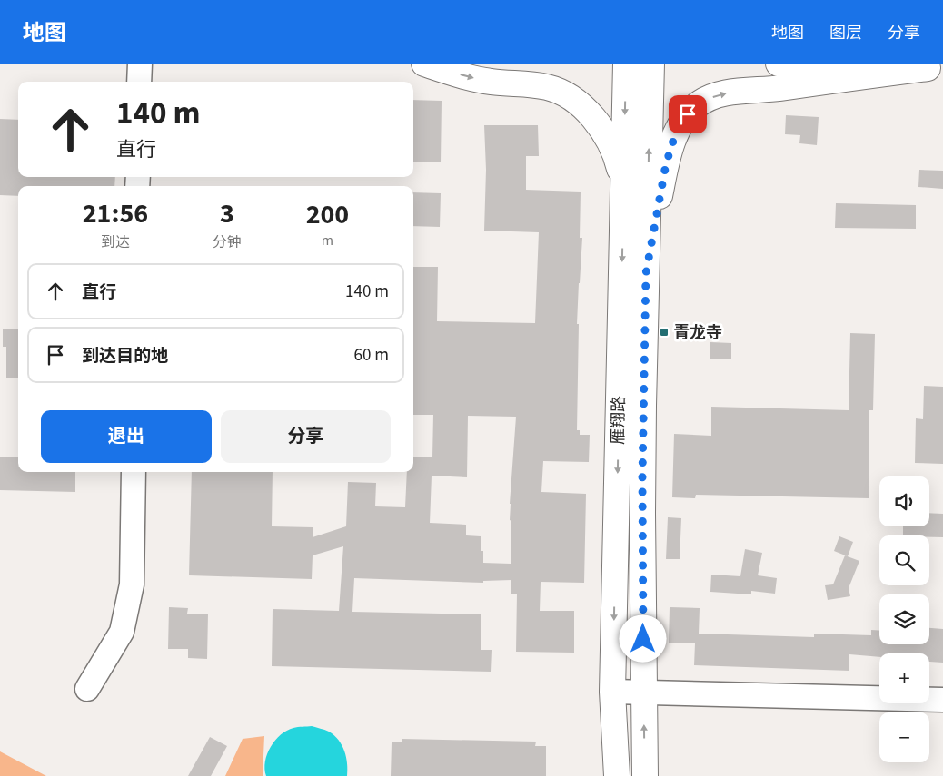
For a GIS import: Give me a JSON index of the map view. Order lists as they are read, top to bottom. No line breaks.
{"streets":{"main road":["雁翔路"]},"places":{"transit":["青龙寺"]},"page":{"header":"地图","nav":["地图","图层","分享"],"turn":["140 m","直行"],"eta":["21:56","到达","3","分钟","200","m"],"list":[{"name":"直行","value":"140 m"},{"name":"到达目的地","value":"60 m"}],"buttons":["退出","分享"],"map_buttons":["+","−"]}}
